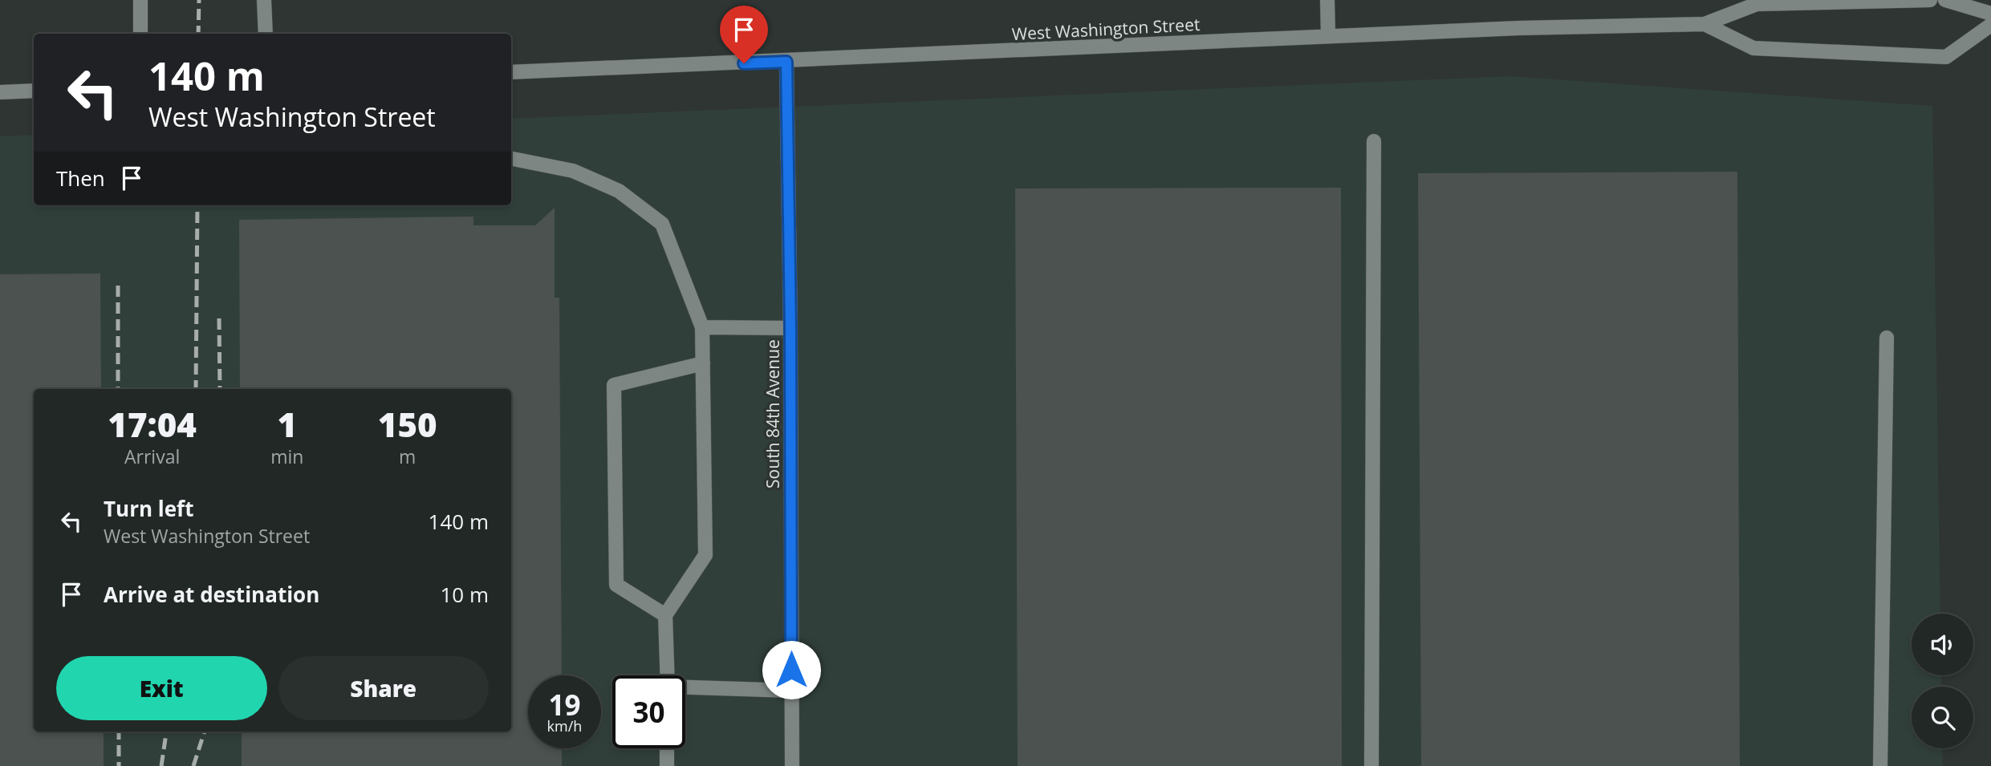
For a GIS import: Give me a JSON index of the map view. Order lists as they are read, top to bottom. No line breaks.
{"streets":{"street":["West Washington Street","South 84th Avenue"]},"crossings":[["West Washington Street","South 84th Avenue"]],"page":{"turn":["140 m","West Washington Street"],"then":"Then","eta":["17:04","Arrival","1","min","150","m"],"list":[{"name":"Turn left","note":"West Washington Street","value":"140 m"},{"name":"Arrive at destination","value":"10 m"}],"buttons":["Exit","Share"],"speed":"19 km/h","limit":"30"}}
